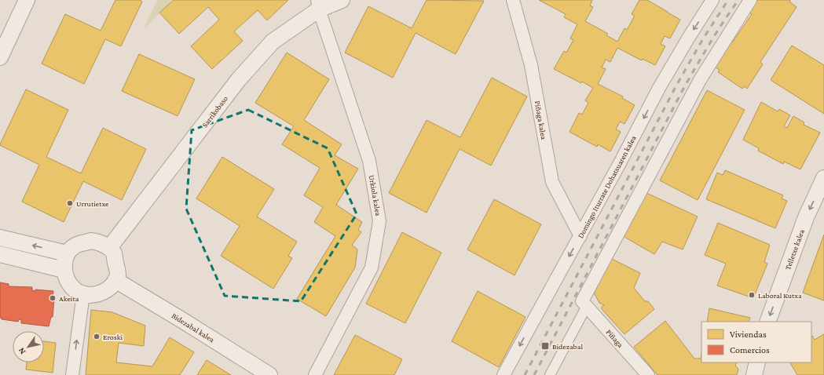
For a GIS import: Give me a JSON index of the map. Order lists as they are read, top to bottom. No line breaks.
{"streets":{"street":["Sarrikobaso","Piñaga kalea","Domingo Iturrate Dohatsuaren kalea","Urkiola kalea","Telletxe kalea","Bidezabal kalea","Piñaga"]},"crossings":[["Sarrikobaso","Urkiola kalea"],["Sarrikobaso","Bidezabal kalea"],["Piñaga kalea","Domingo Iturrate Dohatsuaren kalea"]],"one_way":["Telletxe kalea"],"places":{"other":["Urrutietxe","Laboral Kutxa","Akeita","Eroski"],"transit":["Bidezabal"]},"legend":["Viviendas","Comercios"],"north":"bottom left"}
